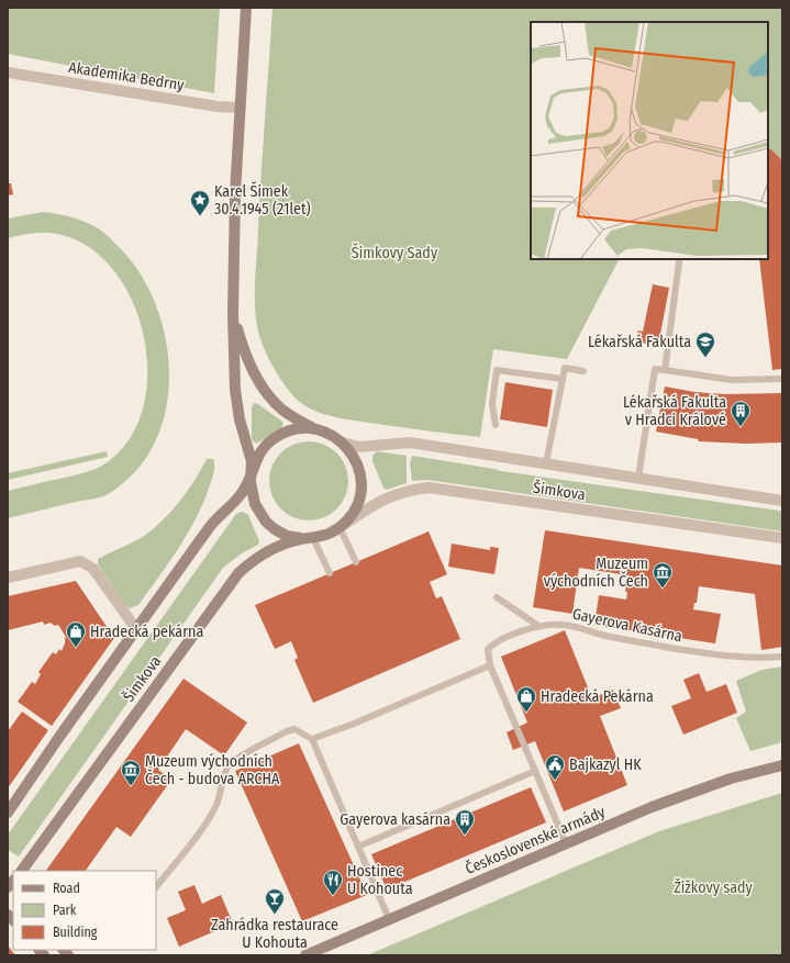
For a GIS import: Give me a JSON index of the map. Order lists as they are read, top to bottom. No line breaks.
{"streets":{"street":["Akademika Bedrny","Šimkova","Československé armády"],"lane":["Gayerova Kasárna"]},"parks":["Šimkovy Sady","Žižkovy sady"],"places":{"place":["Karel Šimek 30.4.1945 (21let)"],"school or university":["Lékařská Fakulta"],"building":["Lékařská Fakulta v Hradci Králové","Gayerova kasárna"],"museum":["Muzeum východních Čech","Muzeum východních Čech - budova ARCHA"],"shop":["Hradecká pekárna","Hradecká Pekárna"],"public building":["Bajkazyl HK"],"restaurant":["Hostinec U Kohouta"],"bar":["Zahrádka restaurace U Kohouta"]},"legend":["Road","Park","Building"]}
